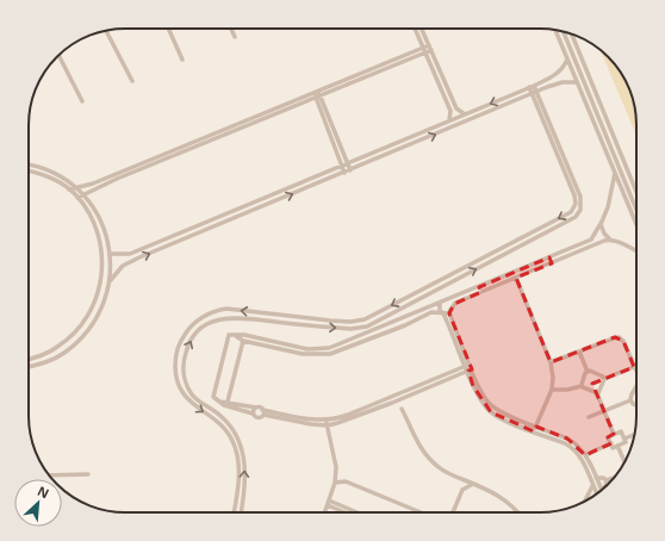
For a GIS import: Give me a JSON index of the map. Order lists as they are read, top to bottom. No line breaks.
{"north":"top right"}
